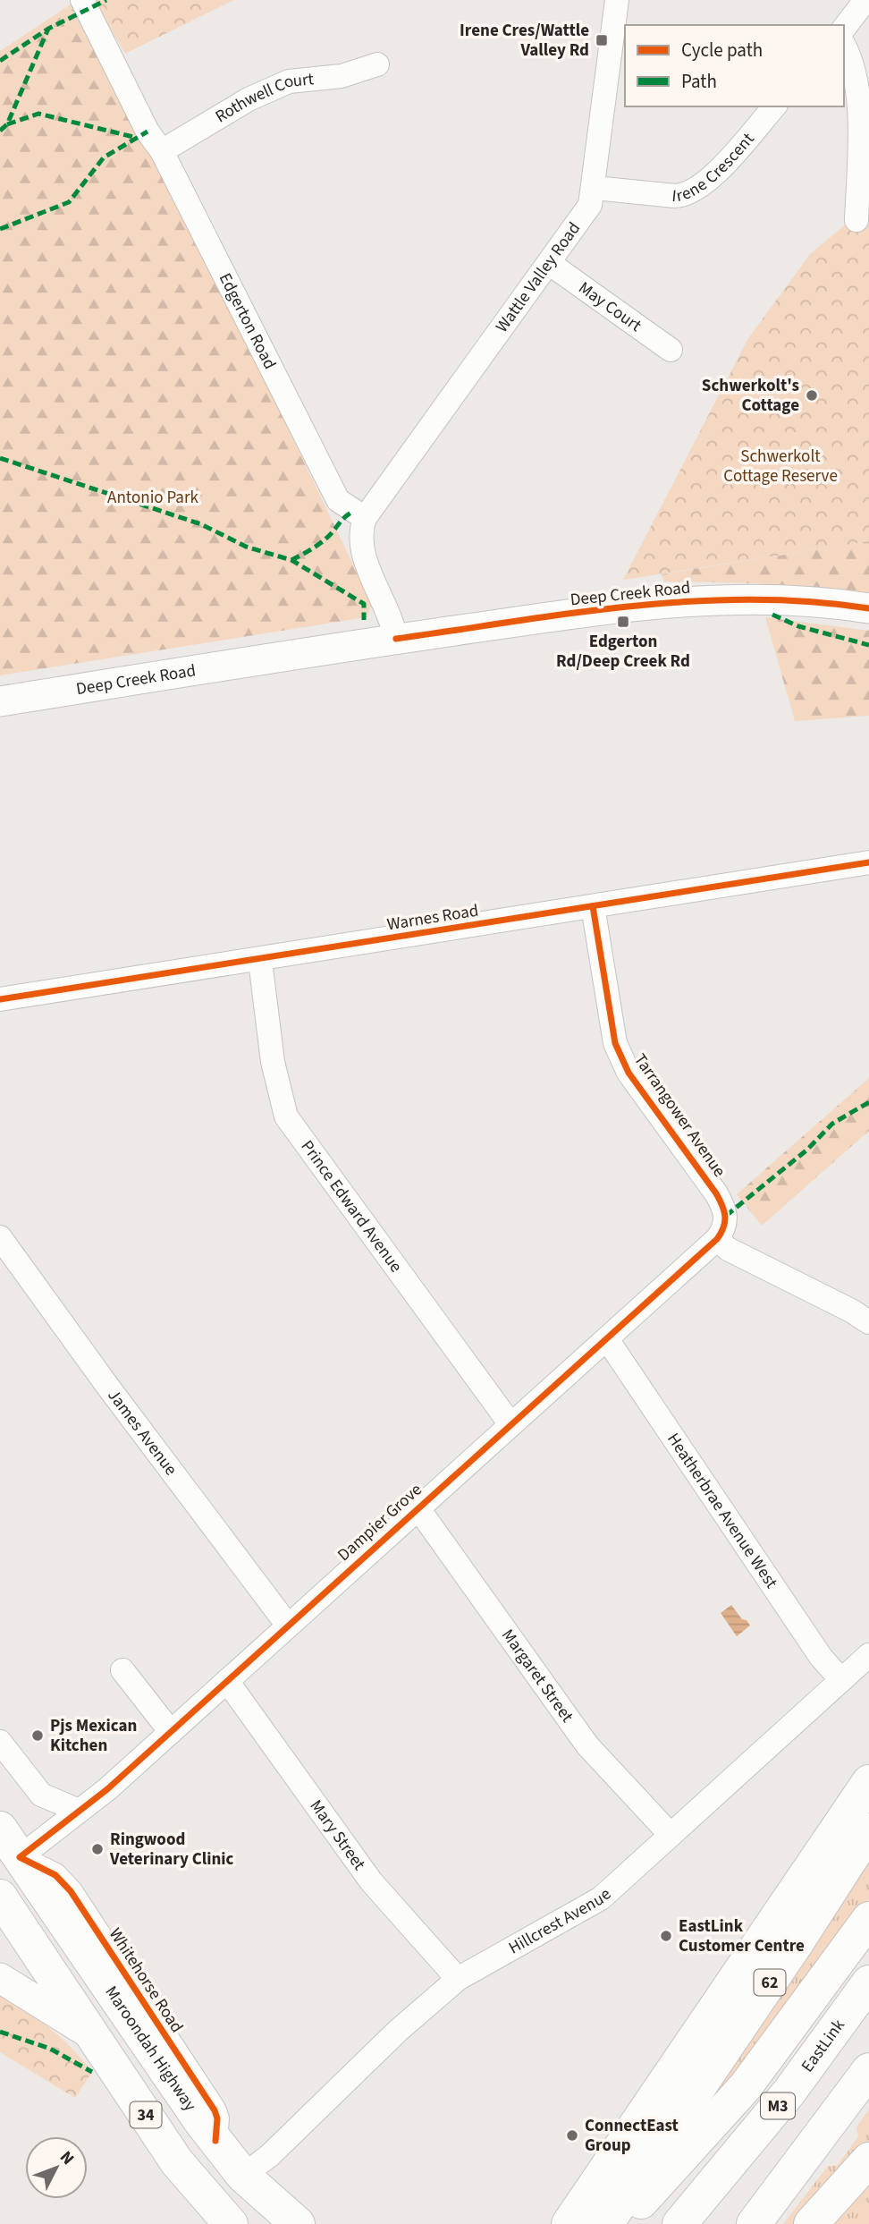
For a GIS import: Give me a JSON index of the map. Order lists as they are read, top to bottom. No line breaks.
{"streets":{"highway":["62","EastLink","Maroondah Highway","M3","34"],"main road":["Deep Creek Road"],"street":["Rothwell Court","Irene Crescent","Wattle Valley Road","May Court","Edgerton Road","Warnes Road","Tarrangower Avenue","Prince Edward Avenue","James Avenue","Heatherbrae Avenue West","Dampier Grove","Margaret Street","Mary Street","Hillcrest Avenue"],"cycle path":["Whitehorse Road"]},"crossings":[["Rothwell Court","Edgerton Road"],["Irene Crescent","Wattle Valley Road"],["Wattle Valley Road","May Court"],["Wattle Valley Road","Edgerton Road"],["Warnes Road","Tarrangower Avenue"],["Warnes Road","Prince Edward Avenue"],["Tarrangower Avenue","Dampier Grove"],["Prince Edward Avenue","Dampier Grove"],["James Avenue","Dampier Grove"],["Heatherbrae Avenue West","Dampier Grove"],["Heatherbrae Avenue West","Hillcrest Avenue"],["Dampier Grove","Margaret Street"],["Dampier Grove","Mary Street"],["Dampier Grove","Maroondah Highway"],["Dampier Grove","34"],["Margaret Street","Hillcrest Avenue"],["Mary Street","Hillcrest Avenue"],["Hillcrest Avenue","Maroondah Highway"],["Maroondah Highway","34"]],"parks":["Schwerkolt Cottage Reserve","Antonio Park"],"places":{"transit":["Irene Cres/Wattle Valley Rd","Edgerton Rd/Deep Creek Rd"],"other":["Schwerkolt's Cottage","Pjs Mexican Kitchen","Ringwood Veterinary Clinic","EastLink Customer Centre","ConnectEast Group"]},"legend":["Cycle path","Path"],"north":"top right"}
